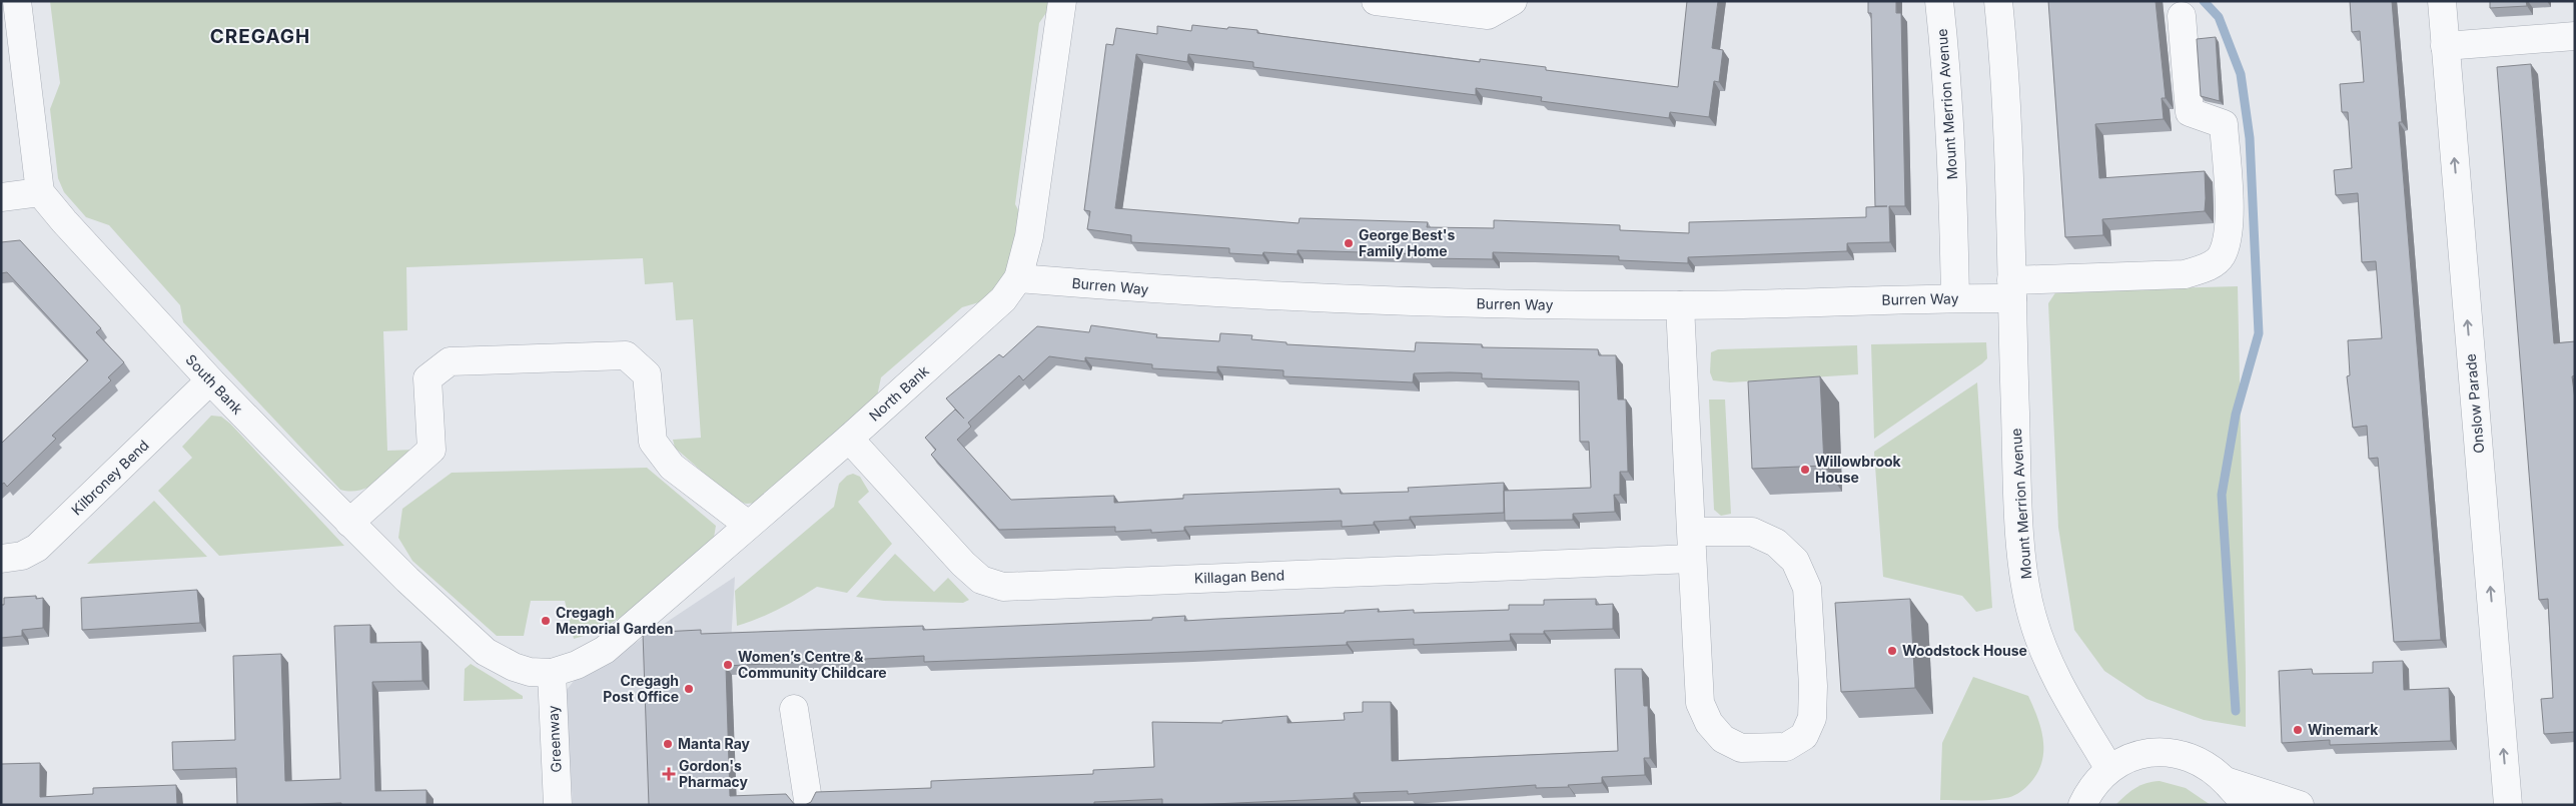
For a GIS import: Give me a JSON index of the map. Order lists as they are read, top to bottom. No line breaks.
{"streets":{"street":["Mount Merrion Avenue","Burren Way","South Bank","North Bank","Onslow Parade","Kilbroney Bend","Killagan Bend","Greenway"]},"crossings":[["Mount Merrion Avenue","Burren Way"],["Burren Way","North Bank"],["South Bank","North Bank"],["South Bank","Kilbroney Bend"],["South Bank","Greenway"],["North Bank","Killagan Bend"],["North Bank","Greenway"]],"one_way":["Onslow Parade"],"districts":["CREGAGH"],"places":{"other":["George Best's Family Home","Willowbrook House","Cregagh Memorial Garden","Woodstock House","Women’s Centre & Community Childcare","Cregagh Post Office","Winemark","Manta Ray"],"health":["Gordon's Pharmacy"]}}
